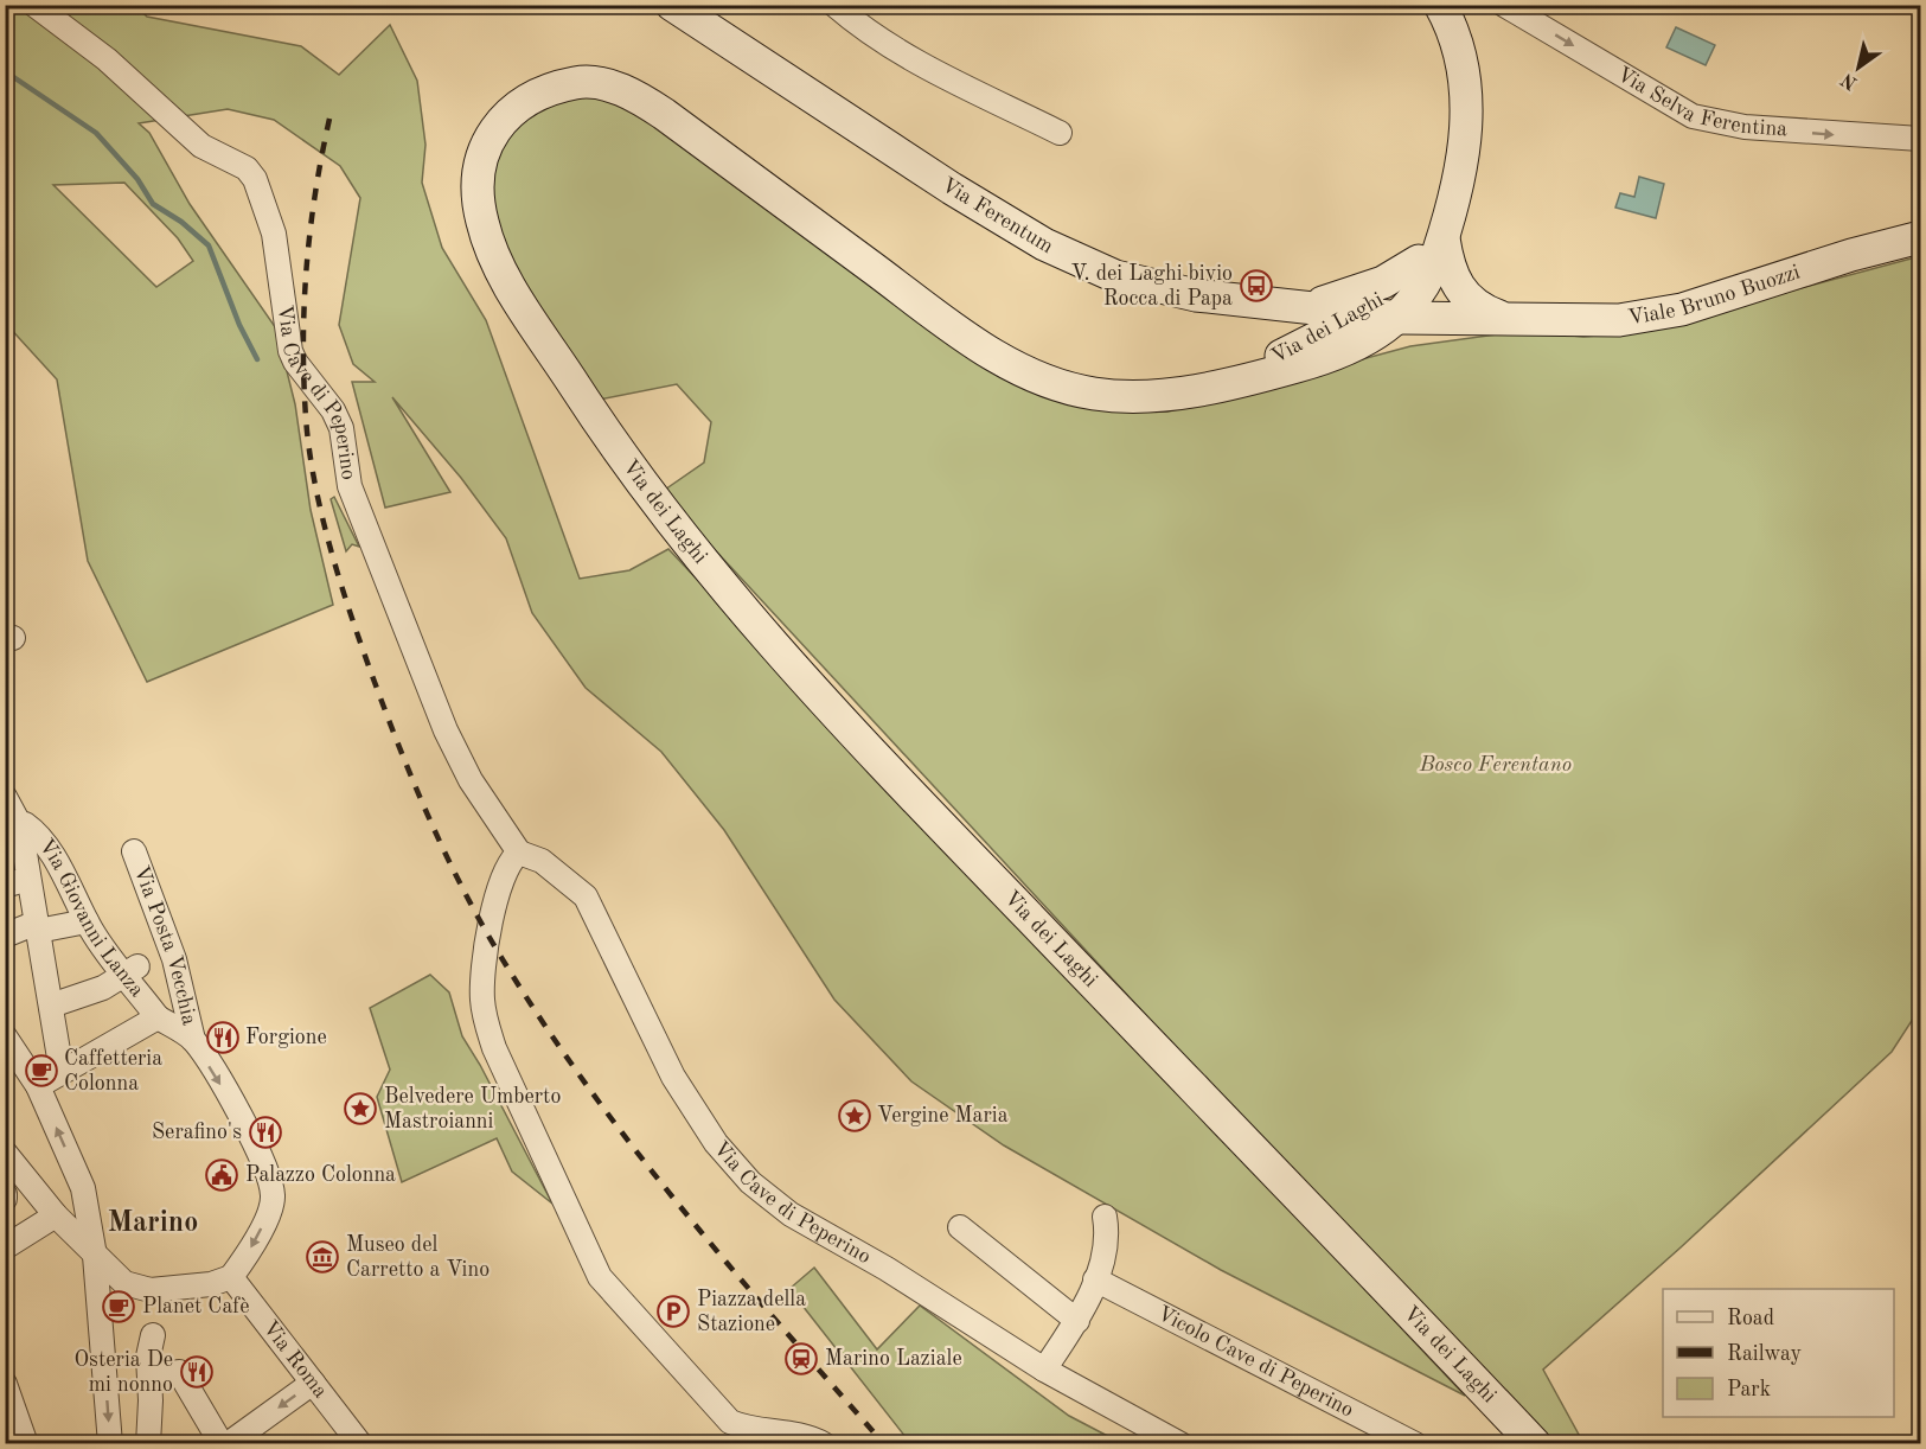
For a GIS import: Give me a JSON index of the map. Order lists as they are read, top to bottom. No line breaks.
{"streets":{"main road":["Via Ferentum","Viale Bruno Buozzi","Via dei Laghi"],"street":["Via Selva Ferentina","Via Cave di Peperino","Via Giovanni Lanza","Via Posta Vecchia","Via Roma","Vicolo Cave di Peperino"]},"crossings":[["Via Ferentum","Viale Bruno Buozzi"],["Via Ferentum","Via dei Laghi"],["Via Giovanni Lanza","Via Posta Vecchia"],["Via Giovanni Lanza","Via Roma"],["Via Posta Vecchia","Via Roma"]],"one_way":["Via Selva Ferentina"],"districts":["Marino"],"parks":["Bosco Ferentano"],"places":{"bus stop":["V. dei Laghi bivio Rocca di Papa"],"restaurant":["Forgione","Serafino's","Osteria De mi nonno"],"cafe":["Caffetteria Colonna","Planet Cafè"],"place":["Belvedere Umberto Mastroianni","Vergine Maria"],"public building":["Palazzo Colonna"],"museum":["Museo del Carretto a Vino"],"parking":["Piazza della Stazione"],"station":["Marino Laziale"]},"legend":["Road","Railway","Park"],"north":"bottom left"}
